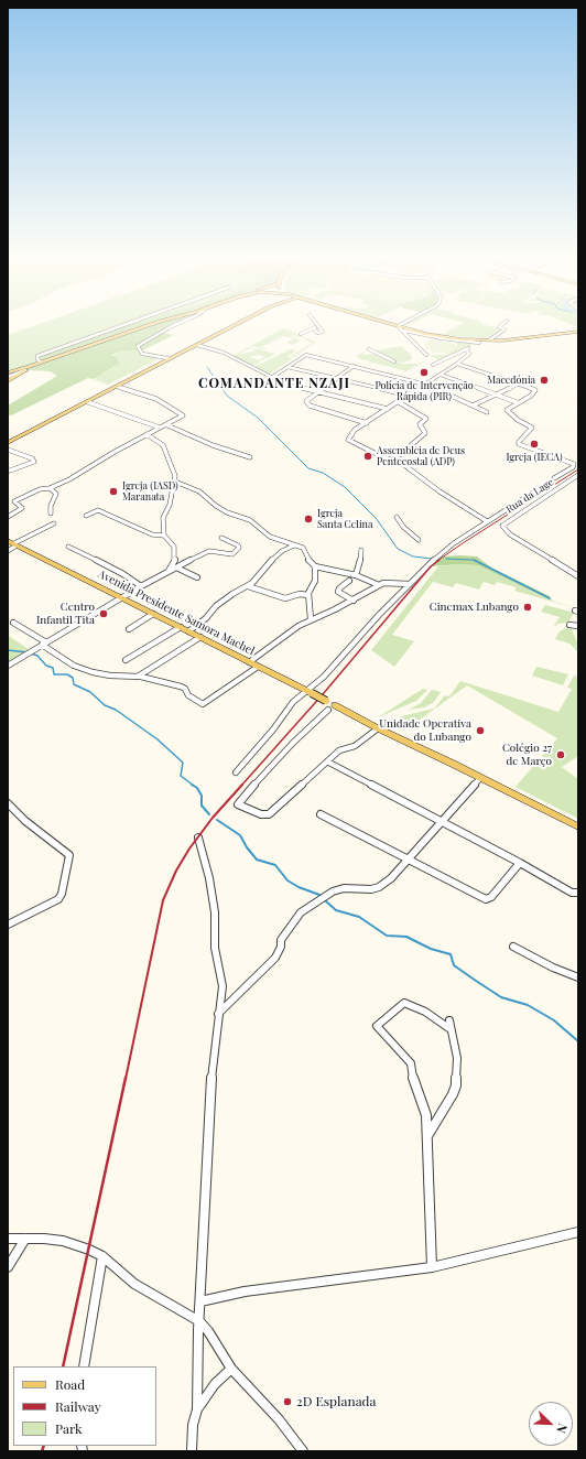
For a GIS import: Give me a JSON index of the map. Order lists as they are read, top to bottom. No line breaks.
{"streets":{"main road":["Avenida Presidente Samora Machel"],"street":["Rua da Lage"]},"districts":["COMANDANTE NZAJI"],"places":["Polícia de Intervenção Rápida (PIR)","Macedónia","Igreja (IECA)","Assembleia de Deus Pentecostal (ADP)","Igreja (IASD) Maranata","Igreja Santa Celina","Cinemax Lubango","Centro Infantil Tita","Unidade Operativa do Lubango","Colégio 27 de Março","2D Esplanada"],"legend":["Road","Railway","Park"],"north":"bottom right"}
